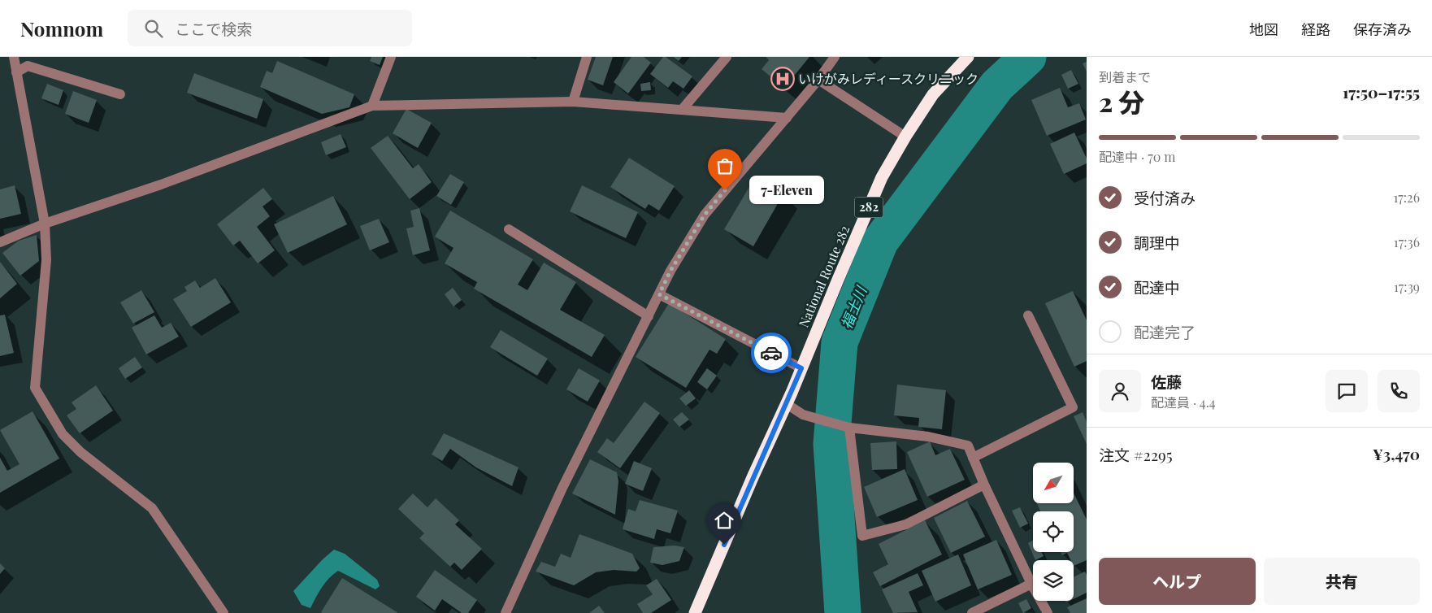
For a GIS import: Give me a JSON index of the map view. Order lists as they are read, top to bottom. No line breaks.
{"streets":{"highway":["282","National Route 282"]},"water":["福士川"],"places":{"hospital":["いけがみレディースクリニック"],"other":["7-Eleven"]},"north":"bottom left","page":{"header":"Nomnom","search":"ここで検索","nav":["地図","経路","保存済み"],"heading":["2 分","到着まで","17:50–17:55"],"panel":["佐藤","配達員 · 4.4","注文 #2295","¥3,470"],"bar":"配達中 · 70 m","list":[["受付済み","17:26"],["調理中","17:36"],["配達中","17:39"],"配達完了"],"bubble":"7-Eleven","buttons":["ヘルプ","共有"]}}
